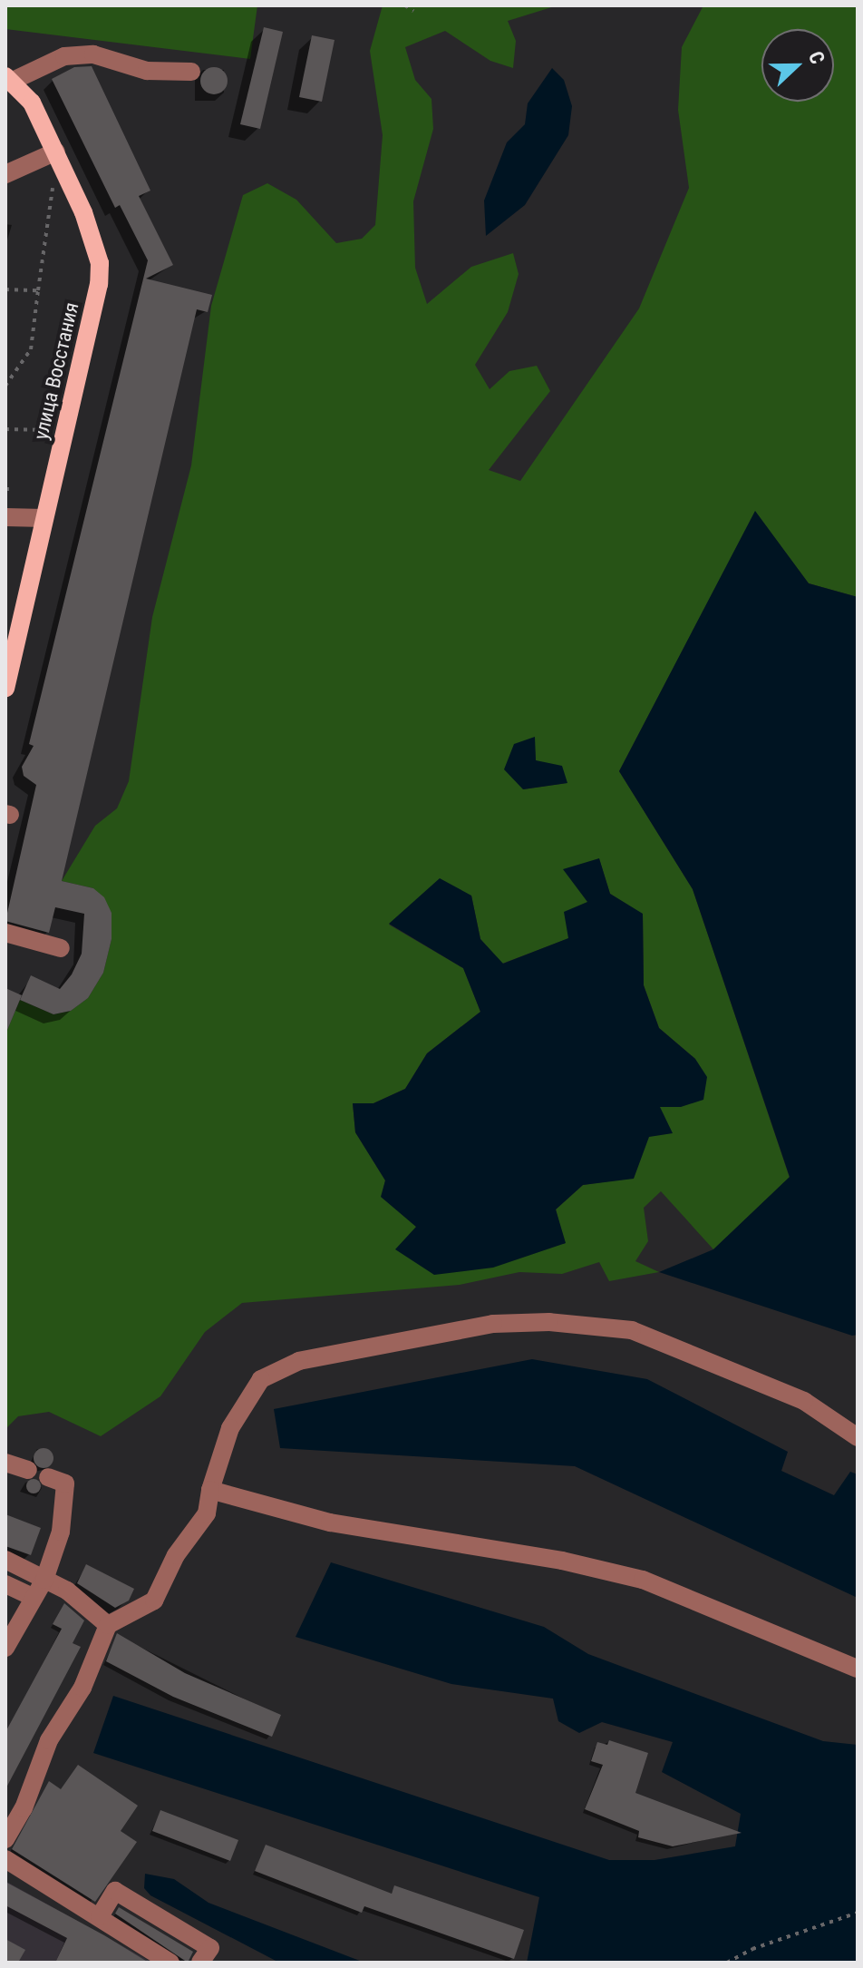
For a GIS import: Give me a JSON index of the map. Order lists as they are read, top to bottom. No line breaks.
{"streets":{"main road":["улица Восстания"]},"north":"right"}
